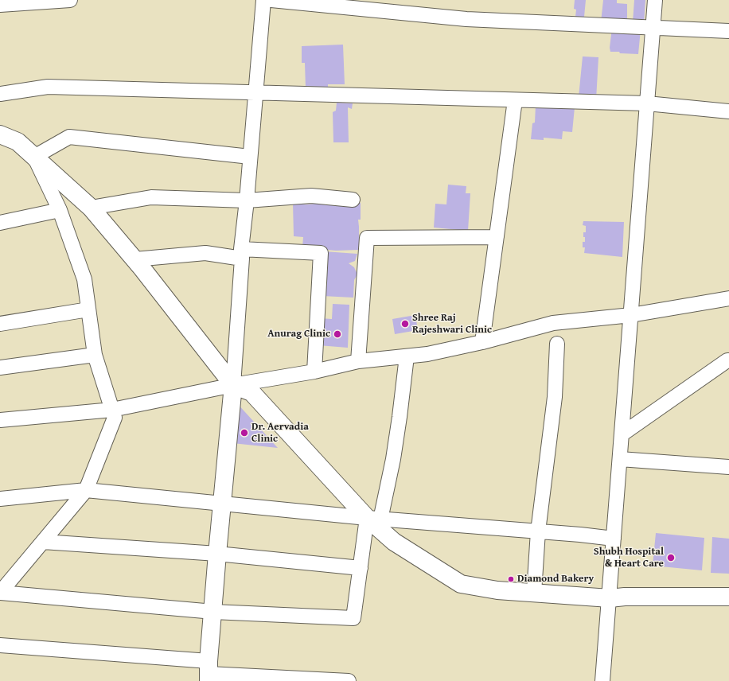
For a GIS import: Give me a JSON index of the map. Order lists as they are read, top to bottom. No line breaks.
{"places":["Shree Raj Rajeshwari Clinic","Anurag Clinic","Dr. Aervadia Clinic","Shubh Hospital & Heart Care","Diamond Bakery"]}
